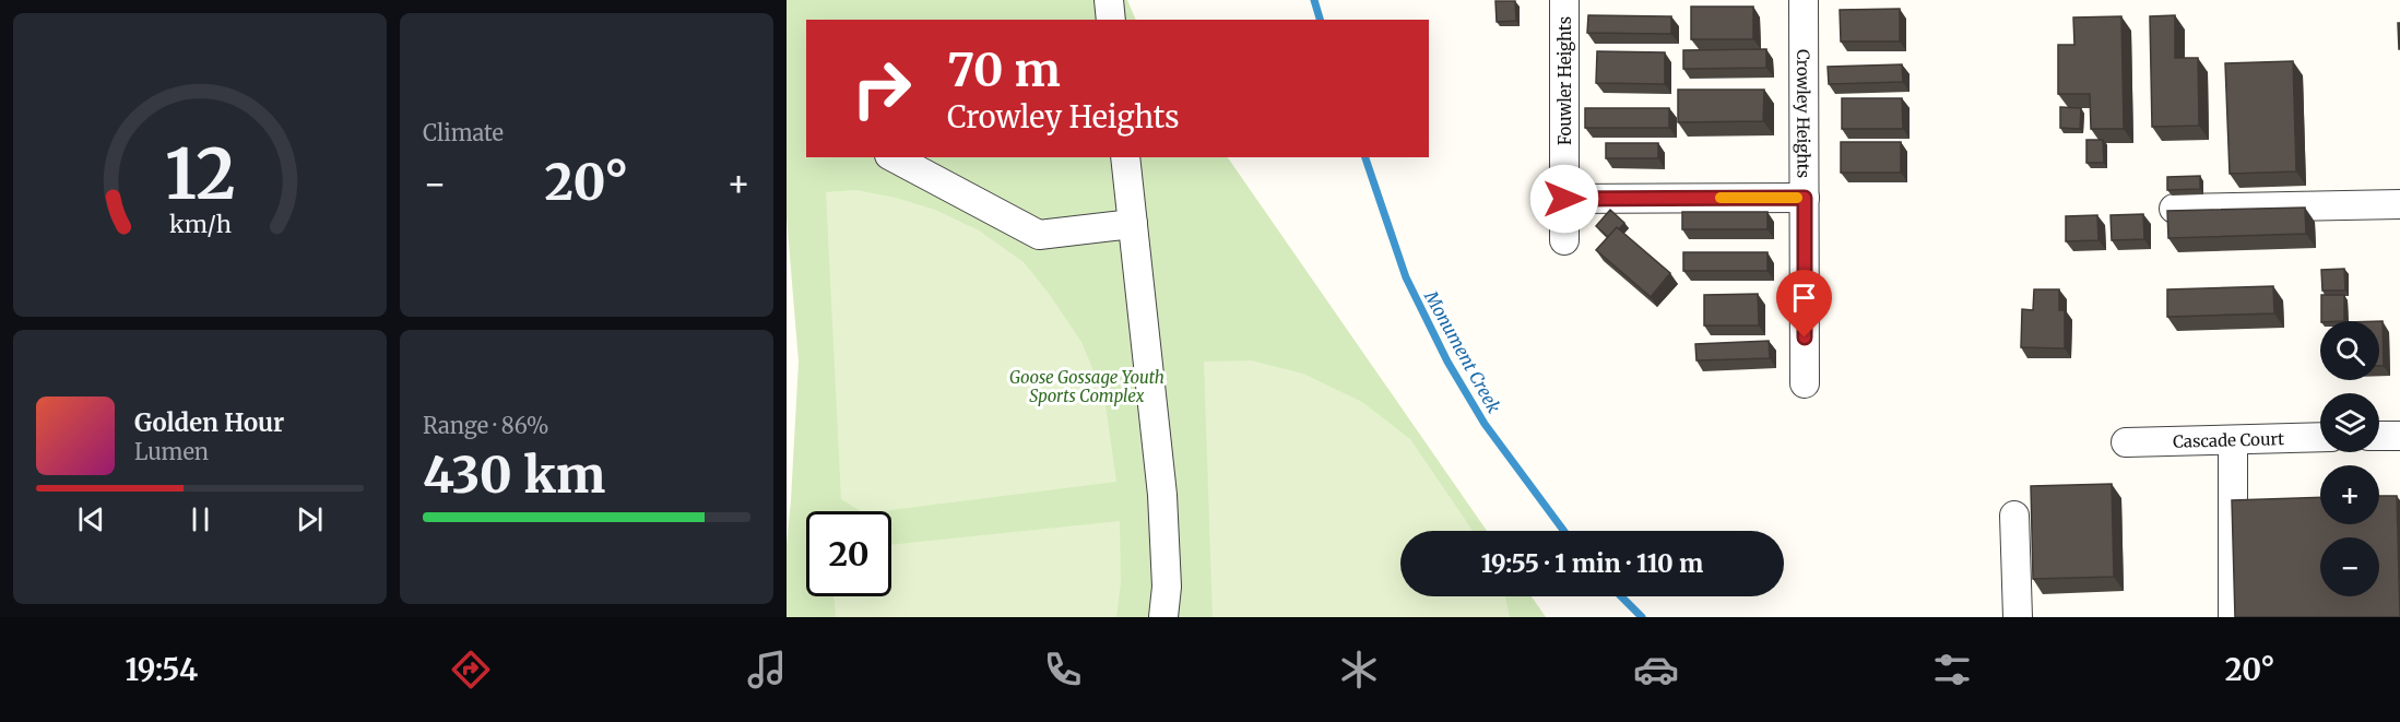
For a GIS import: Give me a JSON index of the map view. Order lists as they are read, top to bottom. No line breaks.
{"streets":{"street":["Fouwler Heights","Crowley Heights","Cascade Court"]},"water":["Monument Creek"],"parks":["Goose Gossage Youth Sports Complex"],"page":{"tile":["Climate",["Range · 86%","430 km"]],"turn":["70 m","Crowley Heights"],"heat":["−","20°","+"],"map_buttons":["+","−"],"song":["Golden Hour","Lumen"],"limit":"20","trip":"19:55 · 1 min · 110 m","tabs":["19:54","20°"],"gauge":["12","km/h"]}}
